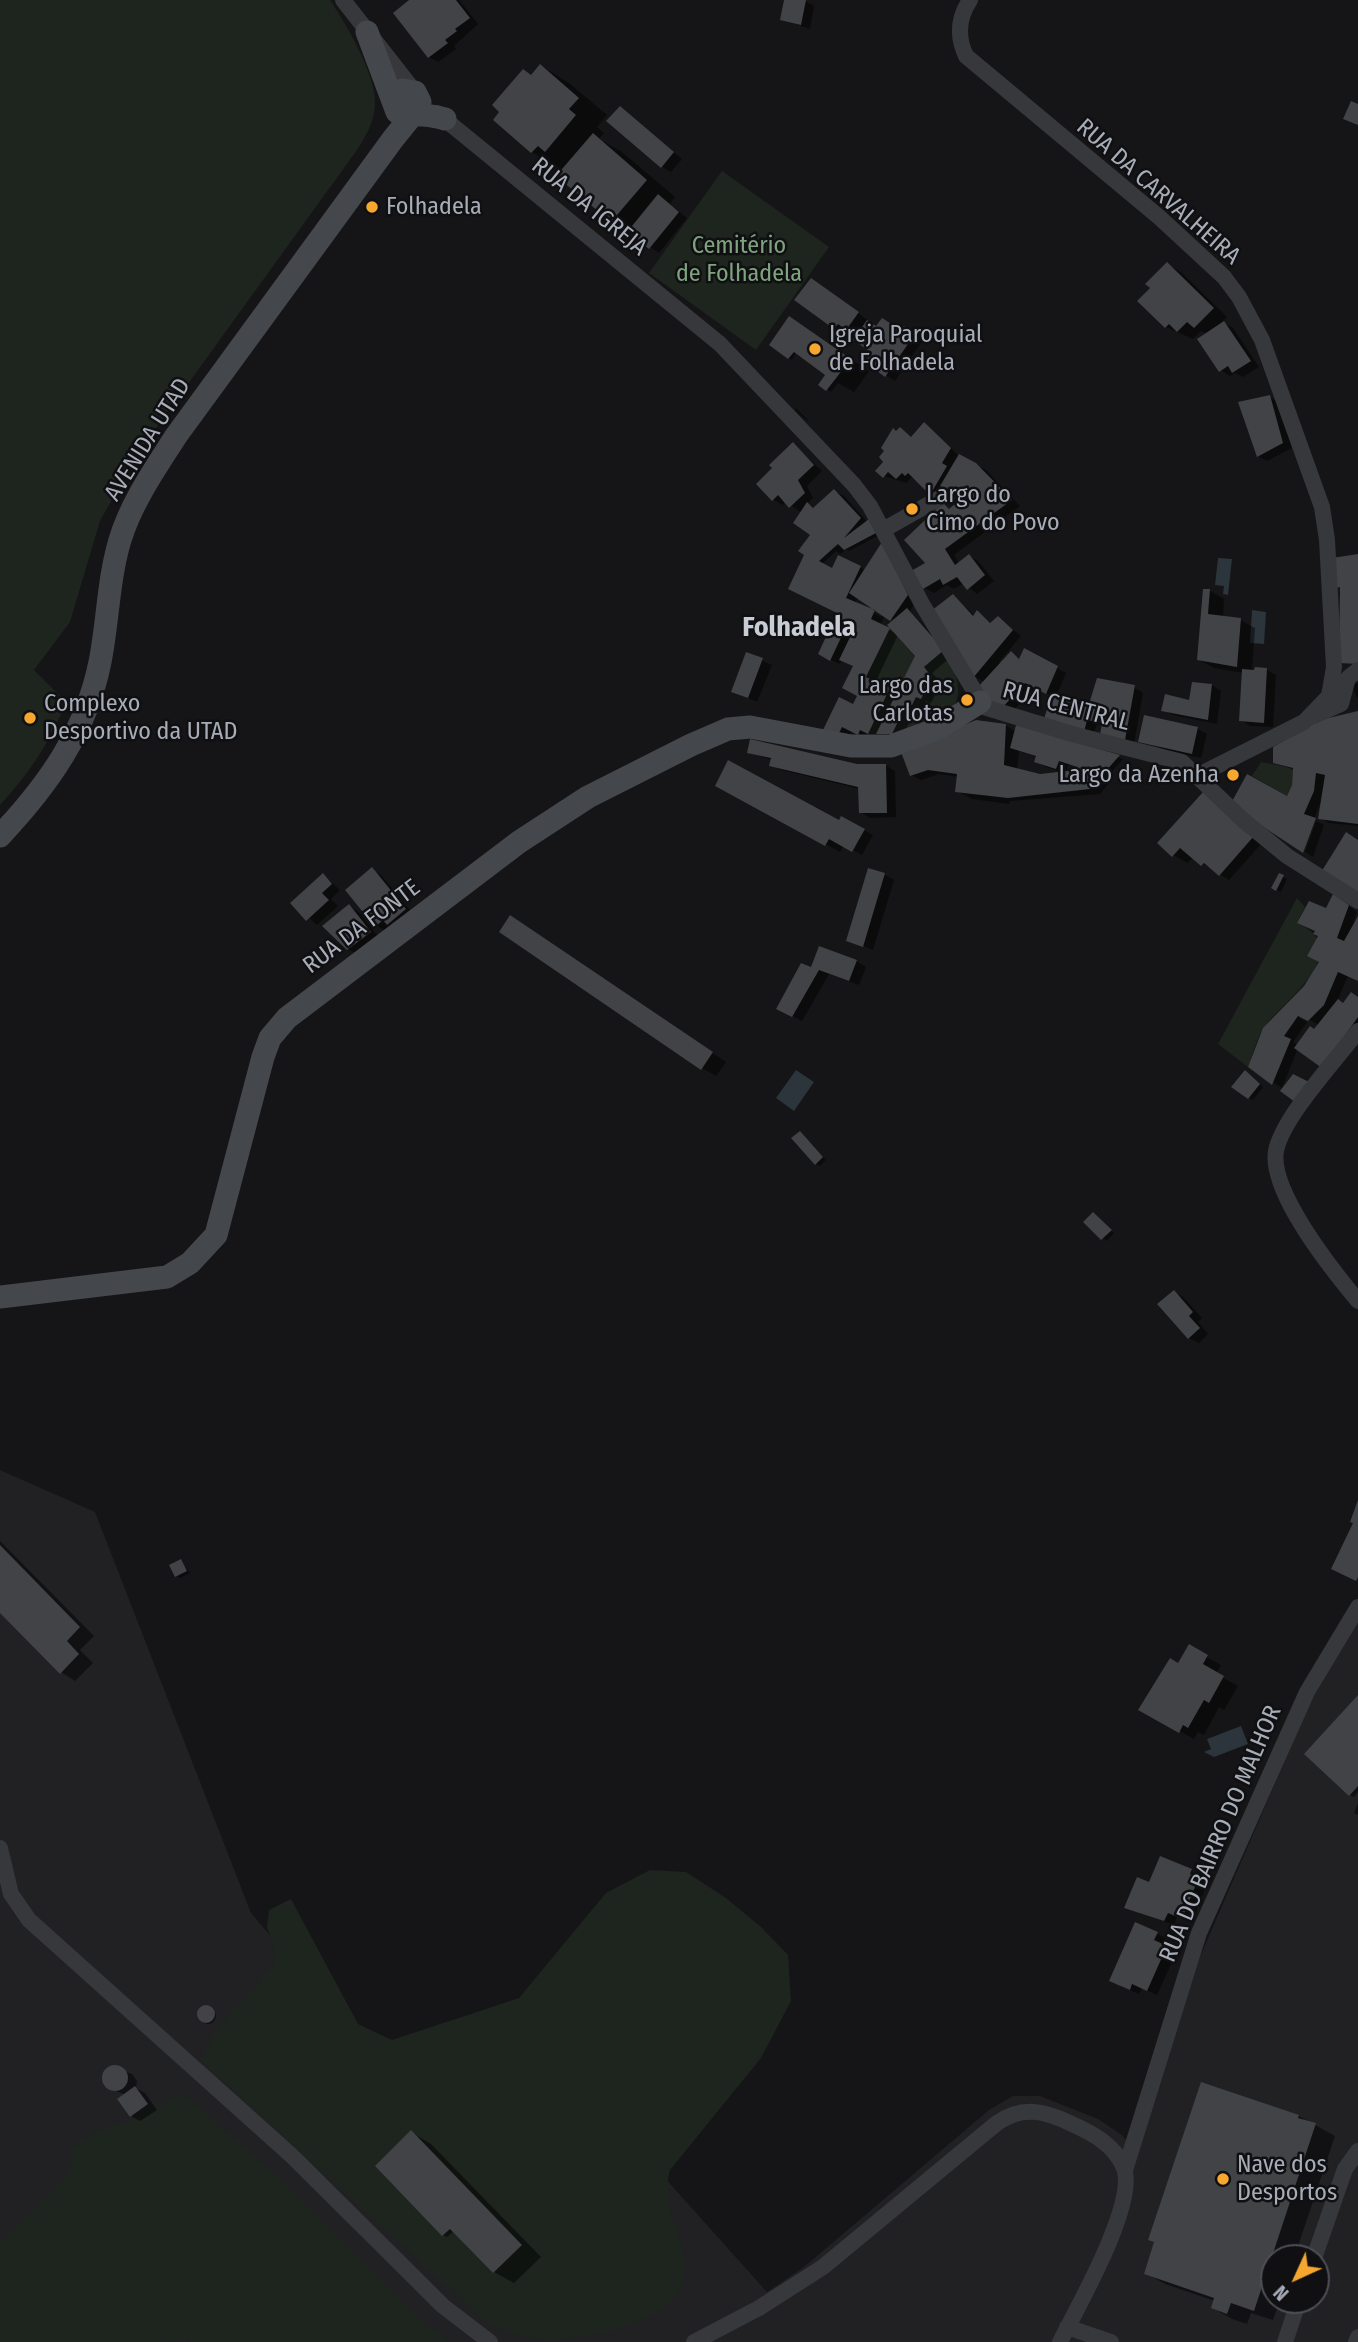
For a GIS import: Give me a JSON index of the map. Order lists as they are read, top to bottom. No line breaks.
{"streets":{"street":["RUA DA CARVALHEIRA","RUA DA IGREJA","AVENIDA UTAD","RUA CENTRAL","RUA DA FONTE","RUA DO BAIRRO DO MALHOR"]},"crossings":[["RUA DA IGREJA","RUA CENTRAL"],["RUA CENTRAL","RUA DA FONTE"]],"districts":["Folhadela"],"parks":["Cemitério de Folhadela"],"places":["Folhadela","Igreja Paroquial de Folhadela","Largo do Cimo do Povo","Largo das Carlotas","Complexo Desportivo da UTAD","Largo da Azenha","Nave dos Desportos"],"north":"bottom left"}
